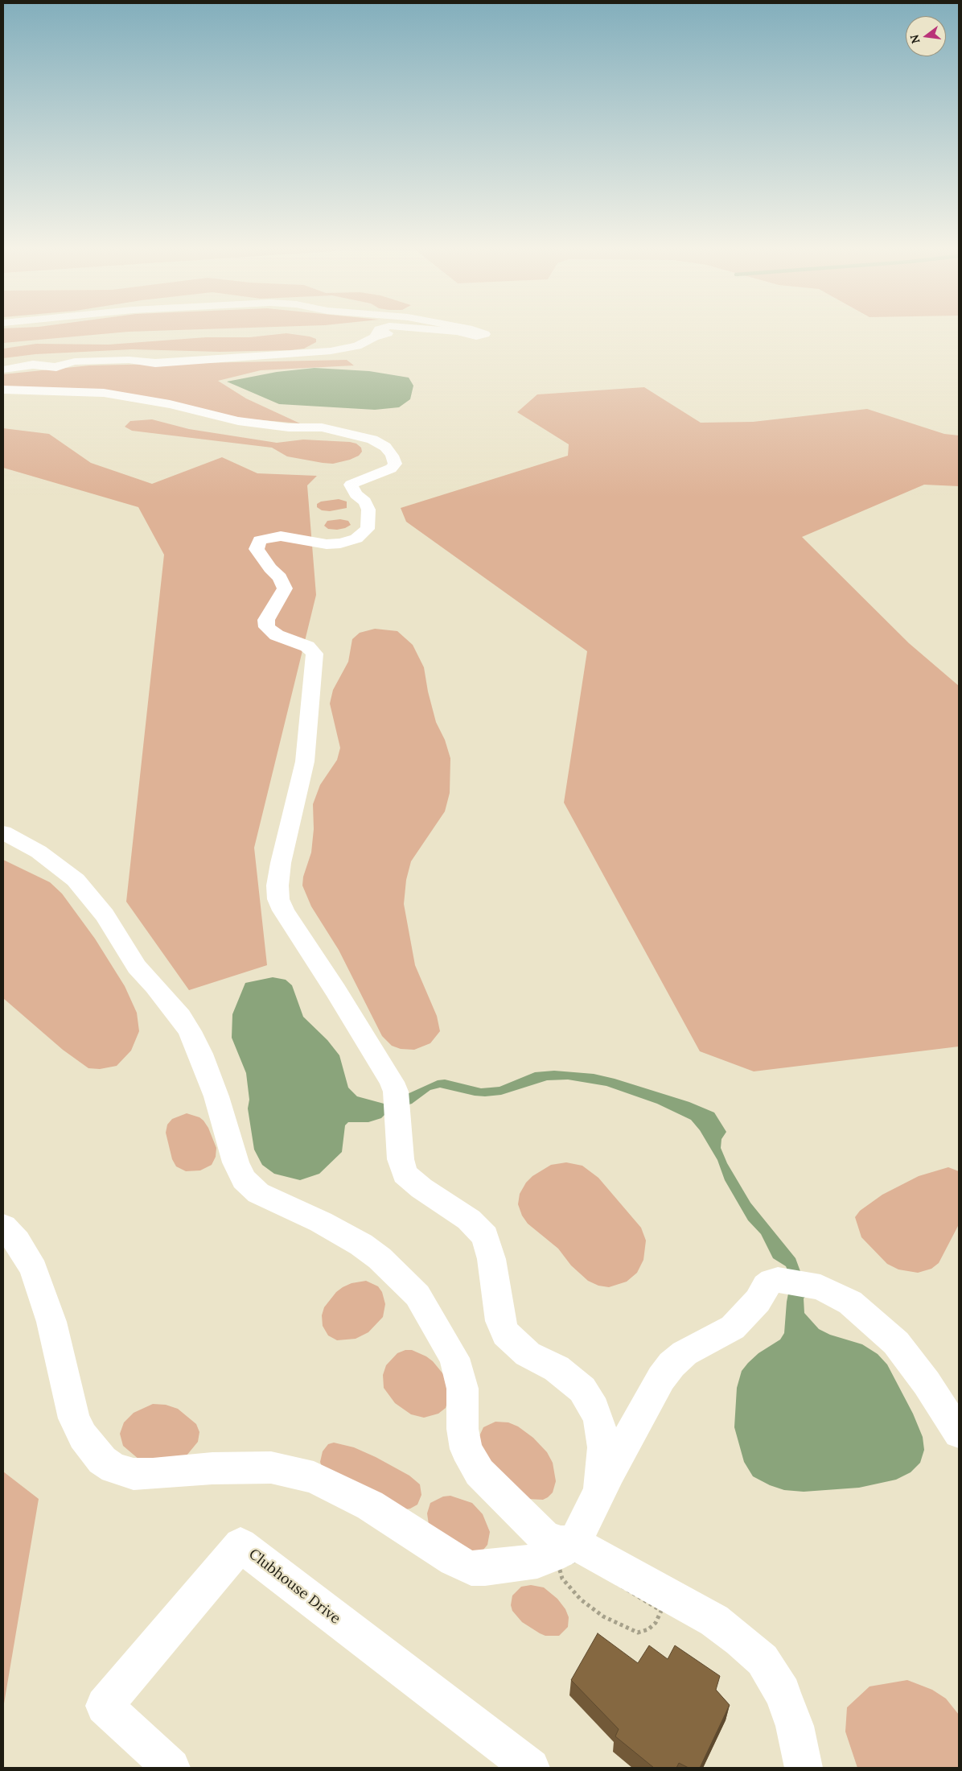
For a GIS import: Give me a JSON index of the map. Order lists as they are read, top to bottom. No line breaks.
{"streets":{"street":["Clubhouse Drive"]},"north":"left"}
